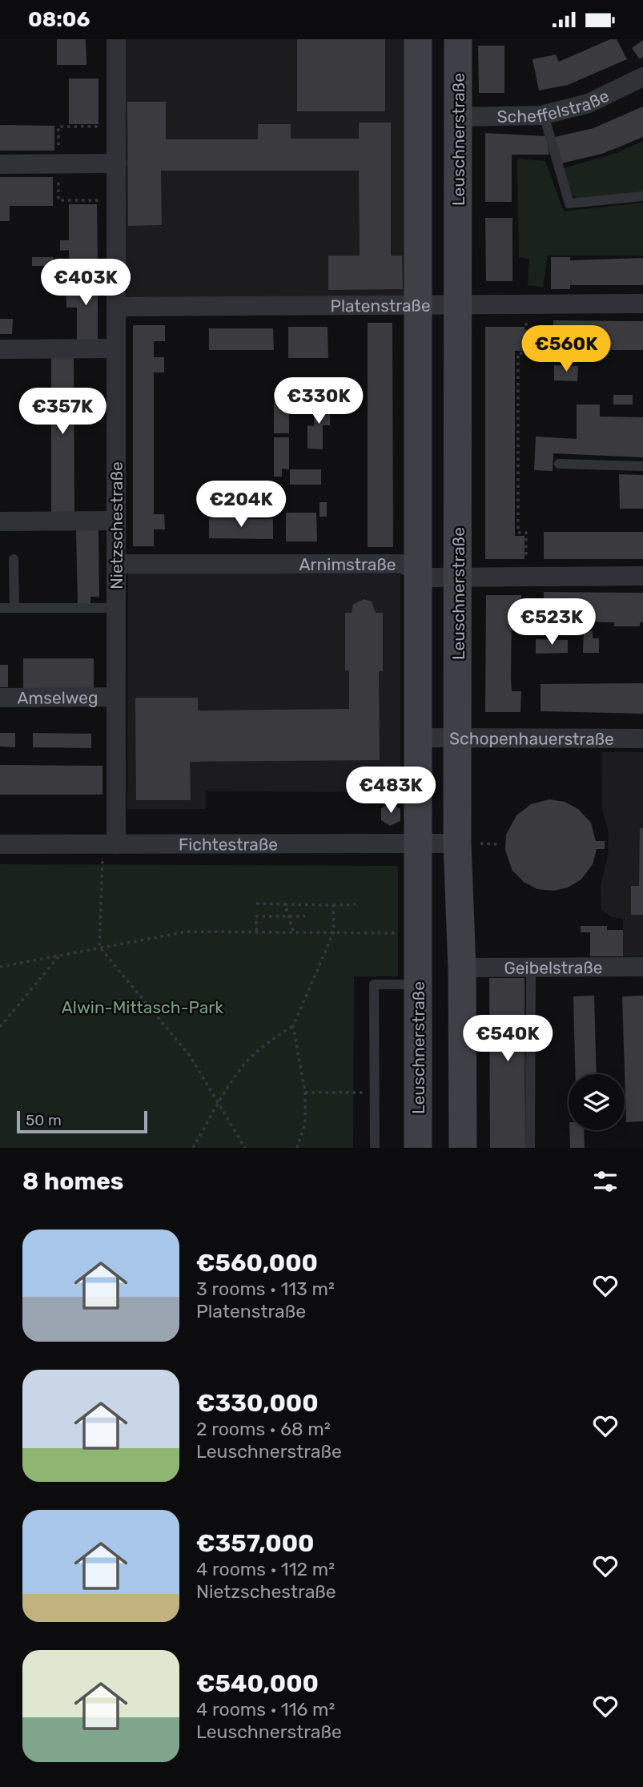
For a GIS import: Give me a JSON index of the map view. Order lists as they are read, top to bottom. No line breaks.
{"streets":{"street":["Scheffelstraße","Leuschnerstraße","Platenstraße","Nietzschestraße","Arnimstraße","Amselweg","Schopenhauerstraße","Fichtestraße","Geibelstraße"]},"crossings":[["Scheffelstraße","Leuschnerstraße"],["Leuschnerstraße","Platenstraße"],["Leuschnerstraße","Arnimstraße"],["Leuschnerstraße","Schopenhauerstraße"],["Leuschnerstraße","Fichtestraße"],["Leuschnerstraße","Geibelstraße"],["Platenstraße","Nietzschestraße"],["Nietzschestraße","Arnimstraße"],["Nietzschestraße","Amselweg"],["Nietzschestraße","Fichtestraße"]],"parks":["Alwin-Mittasch-Park"],"scale_bar":"50 m","page":{"status":"08:06","price":["€403K","€560K","€330K","€357K","€204K","€523K","€483K","€540K"],"scale":"50 m","heading":"8 homes","list":[{"name":"€560,000","note":"3 rooms · 113 m² · Platenstraße"},{"name":"€330,000","note":"2 rooms · 68 m² · Leuschnerstraße"},{"name":"€357,000","note":"4 rooms · 112 m² · Nietzschestraße"},{"name":"€540,000","note":"4 rooms · 116 m² · Leuschnerstraße"}]}}
